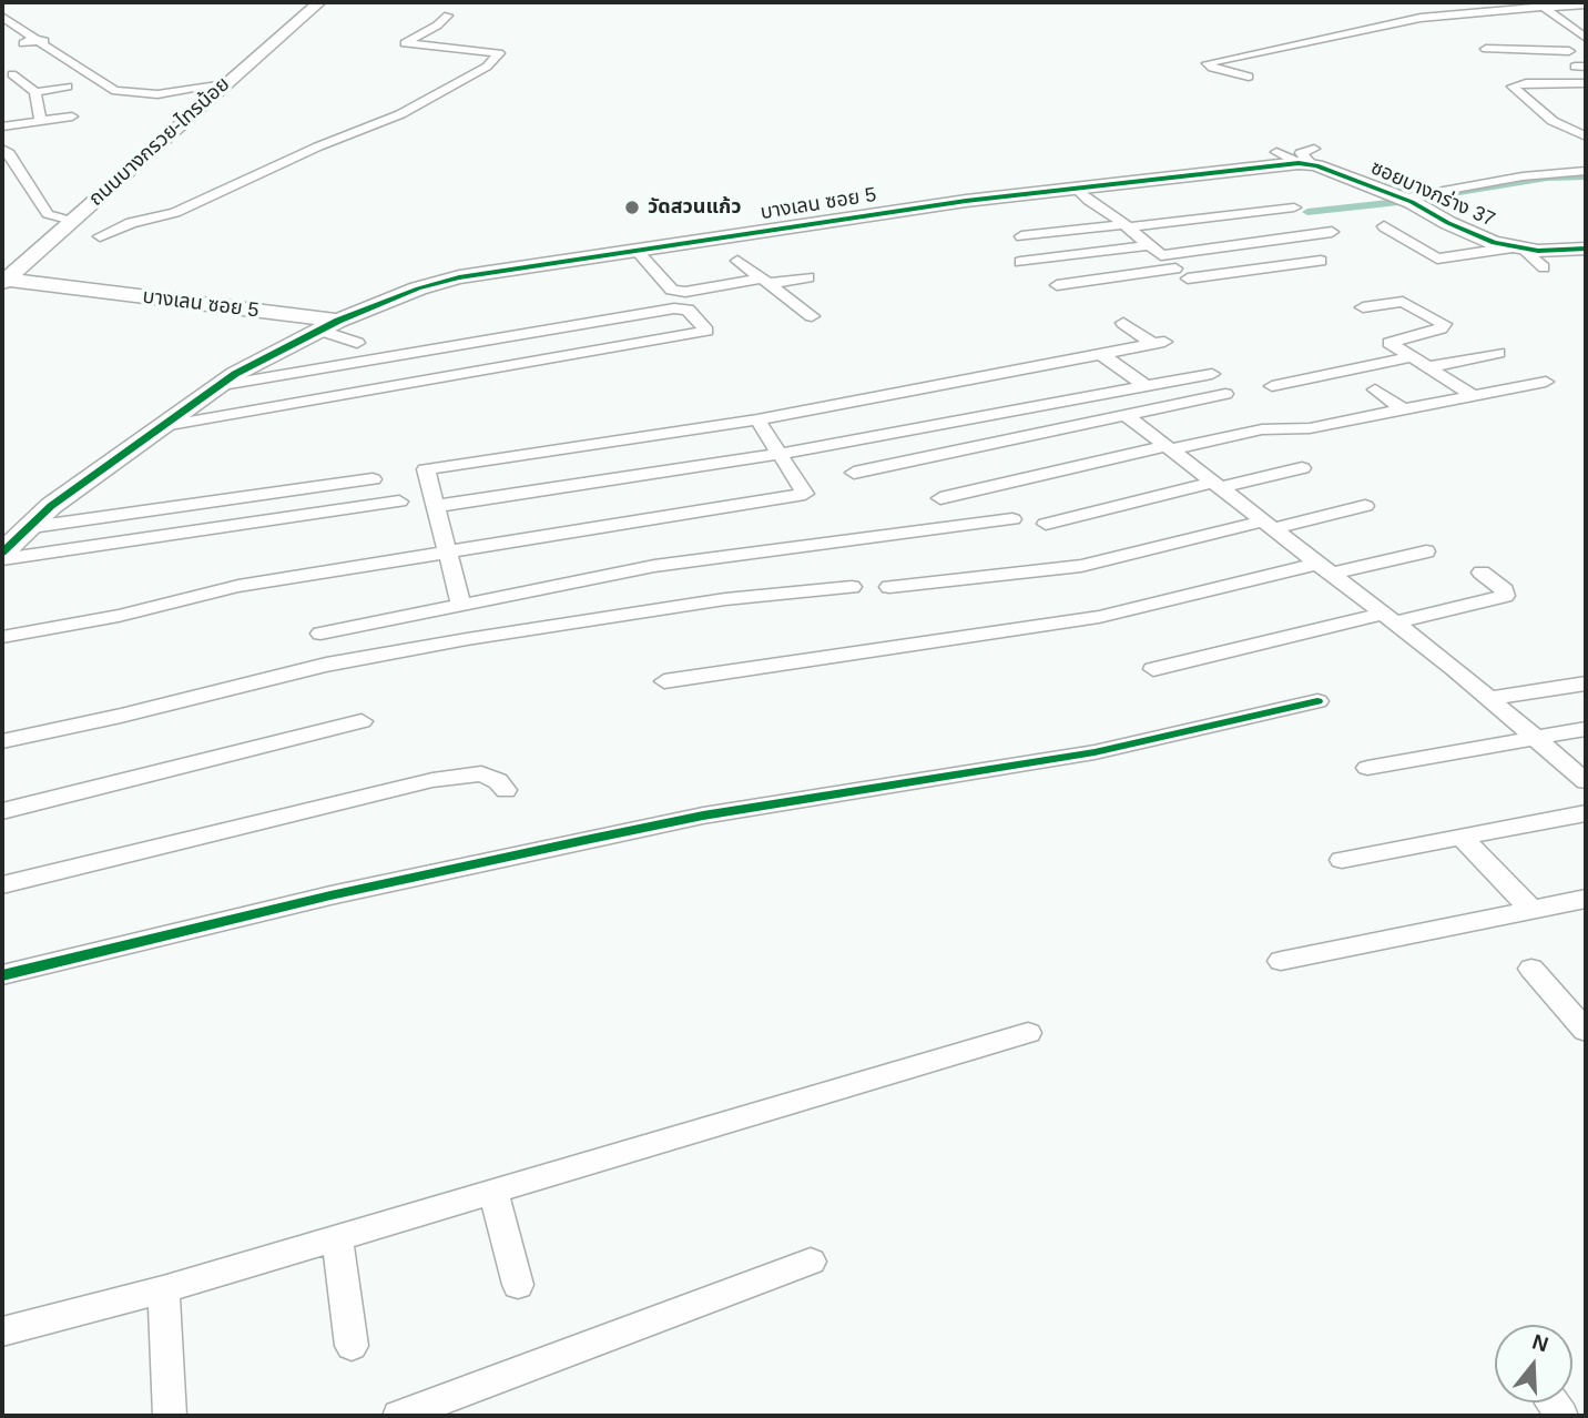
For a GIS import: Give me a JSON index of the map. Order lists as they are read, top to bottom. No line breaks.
{"streets":{"street":["ถนนบางกรวย-ไทรน้อย","ซอยบางกร่าง 37","บางเลน ซอย 5"]},"crossings":[["ถนนบางกรวย-ไทรน้อย","บางเลน ซอย 5"],["ซอยบางกร่าง 37","บางเลน ซอย 5"]],"places":["วัดสวนแก้ว"],"north":"top"}
